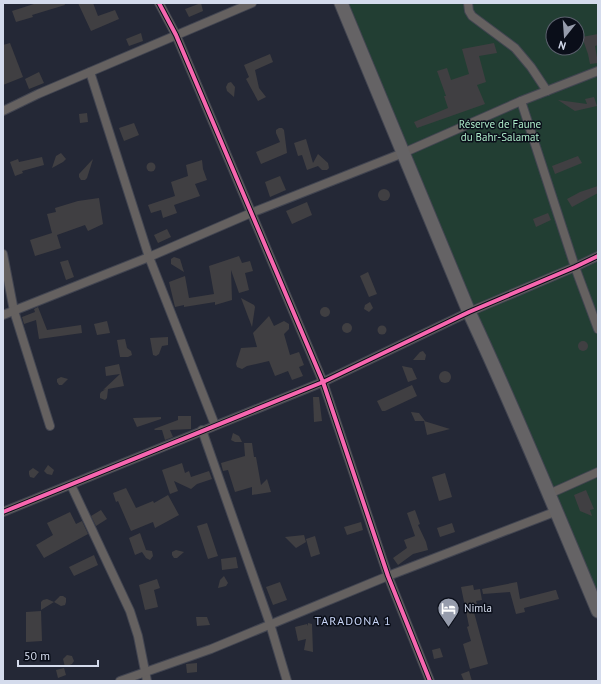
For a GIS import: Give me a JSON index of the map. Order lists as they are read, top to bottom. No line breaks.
{"districts":["TARADONA 1"],"parks":["Réserve de Faune du Bahr-Salamat"],"places":{"hotel":["Nimla"]},"scale_bar":"50 m","north":"bottom"}
